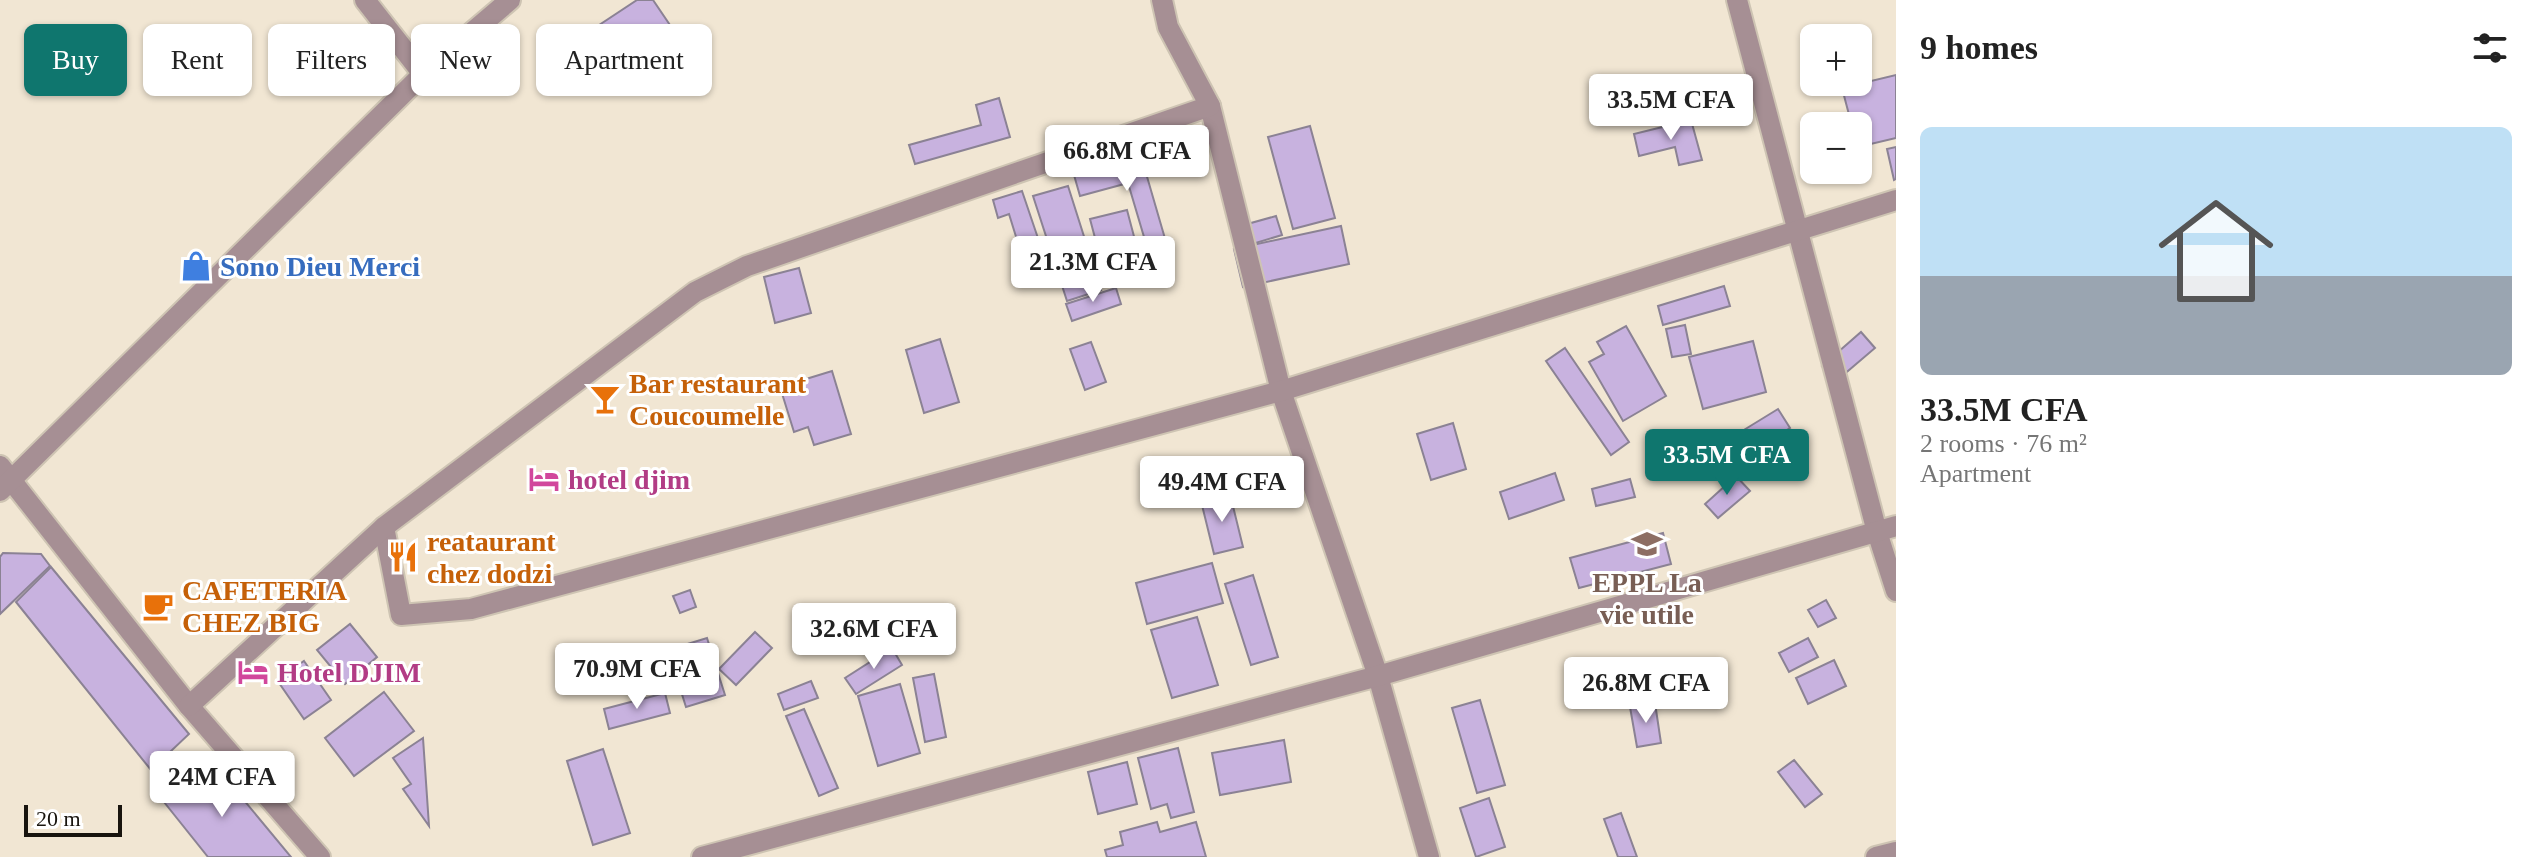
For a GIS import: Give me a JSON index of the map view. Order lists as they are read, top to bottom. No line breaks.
{"places":{"shop":["Sono Dieu Merci"],"bar":["Bar restaurant Coucoumelle"],"hotel":["hotel djim","Hotel DJIM"],"school or university":["EPPL La vie utile"],"restaurant":["reataurant chez dodzi"],"cafe":["CAFETERIA CHEZ BIG"]},"scale_bar":"20 m","page":{"heading":"9 homes","map_buttons":["+","−"],"chip":["Buy","Rent","Filters","New","Apartment"],"price":["33.5M CFA","66.8M CFA","21.3M CFA","33.5M CFA","49.4M CFA","32.6M CFA","70.9M CFA","26.8M CFA","24M CFA"],"list":[{"name":"33.5M CFA","note":"2 rooms · 76 m² · Apartment"}],"scale":"20 m"}}
